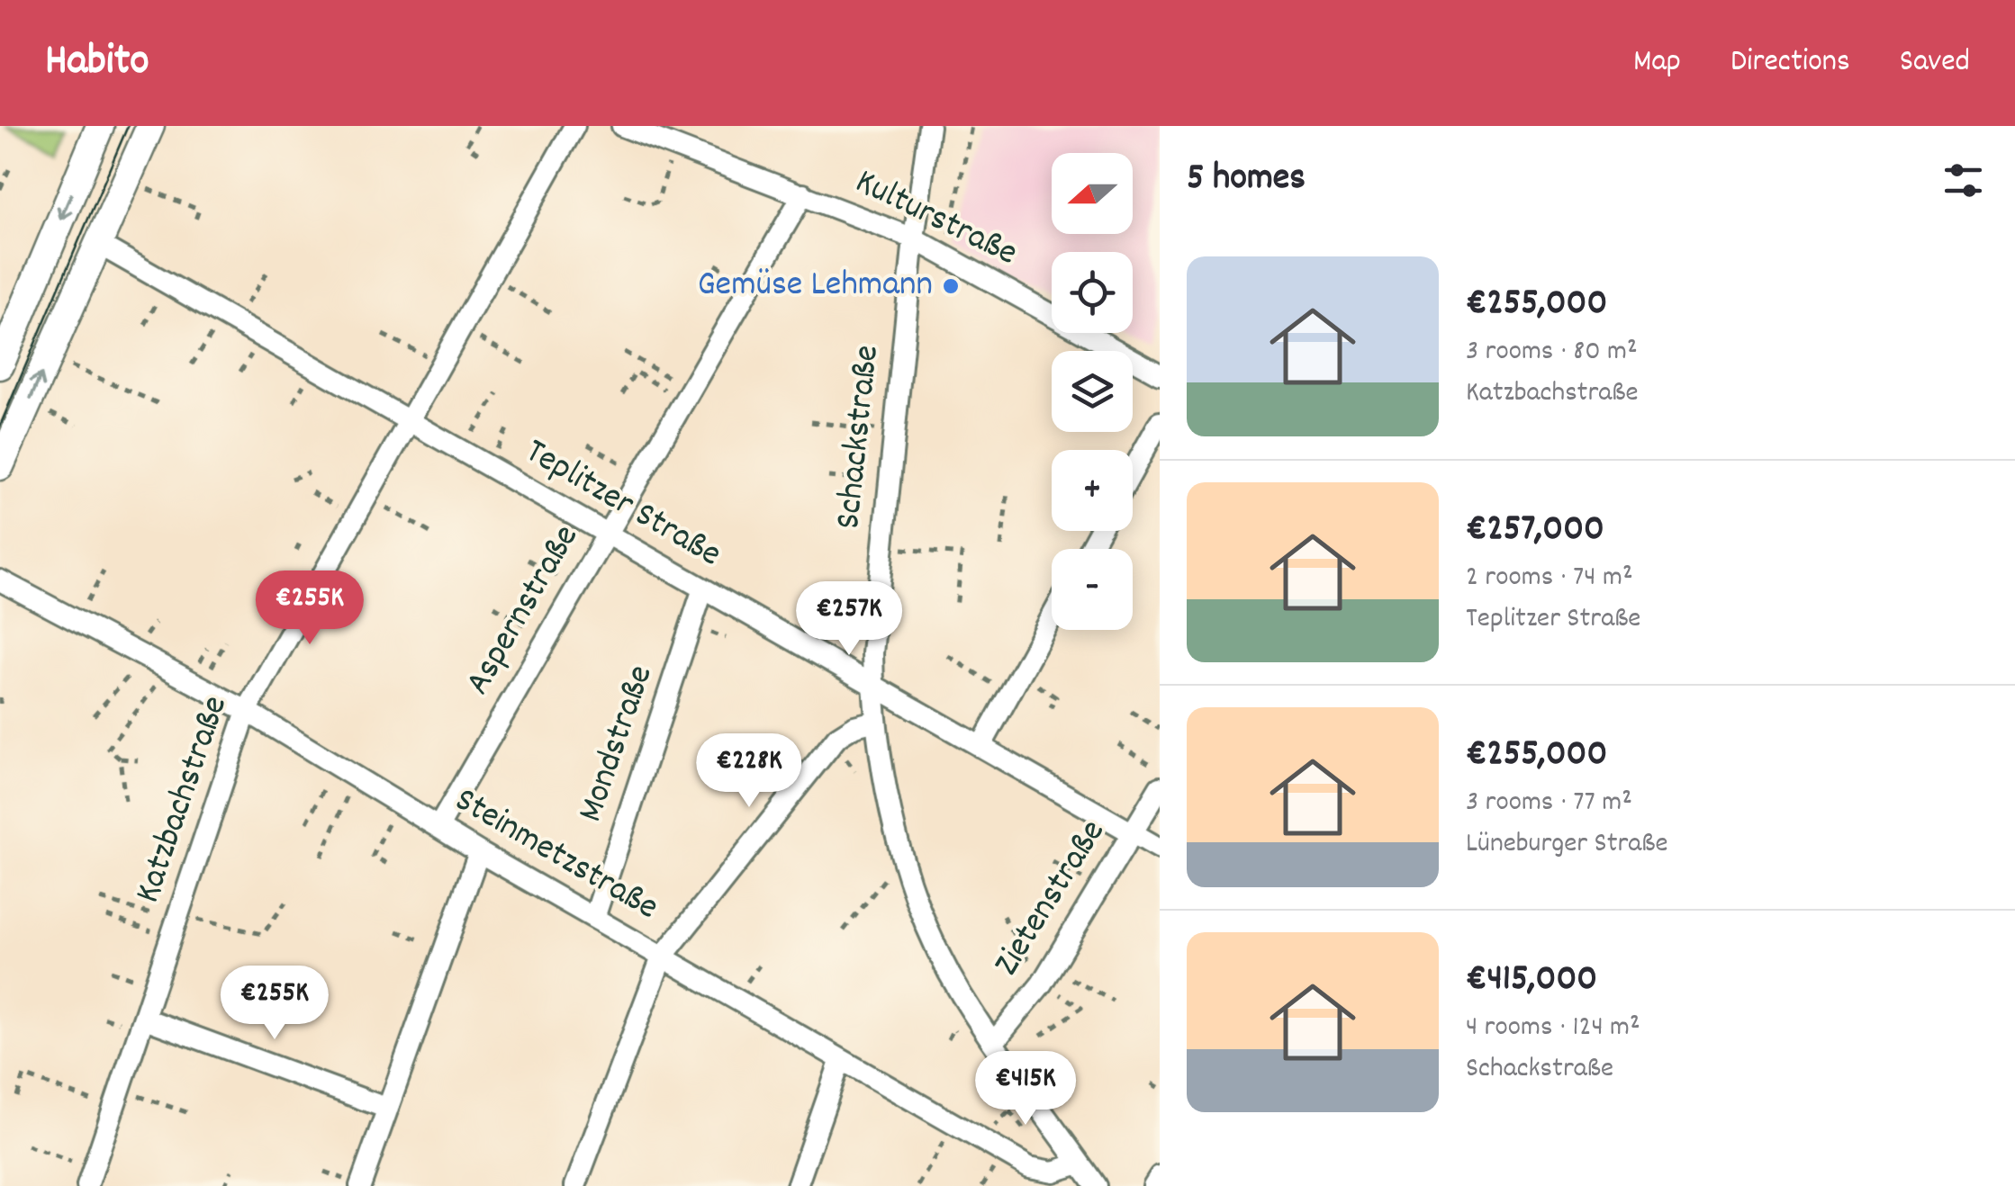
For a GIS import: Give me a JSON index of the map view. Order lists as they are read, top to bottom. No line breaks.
{"streets":{"street":["Kulturstraße","Schackstraße","Teplitzer Straße","Aspernstraße","Mondstraße","Katzbachstraße","Steinmetzstraße","Zietenstraße"]},"crossings":[["Kulturstraße","Schackstraße"],["Kulturstraße","Aspernstraße"],["Schackstraße","Teplitzer Straße"],["Schackstraße","Steinmetzstraße"],["Schackstraße","Zietenstraße"],["Teplitzer Straße","Aspernstraße"],["Teplitzer Straße","Mondstraße"],["Teplitzer Straße","Katzbachstraße"],["Teplitzer Straße","Zietenstraße"],["Aspernstraße","Steinmetzstraße"],["Mondstraße","Steinmetzstraße"],["Katzbachstraße","Steinmetzstraße"]],"places":["Gemüse Lehmann"],"north":"left","page":{"header":"Habito","nav":["Map","Directions","Saved"],"heading":"5 homes","map_buttons":["+","−"],"list":[{"name":"€255,000","note":"3 rooms · 80 m² · Katzbachstraße"},{"name":"€257,000","note":"2 rooms · 74 m² · Teplitzer Straße"},{"name":"€255,000","note":"3 rooms · 77 m² · Lüneburger Straße"},{"name":"€415,000","note":"4 rooms · 124 m² · Schackstraße"}],"price":["€255K","€257K","€228K","€255K","€415K"]}}
